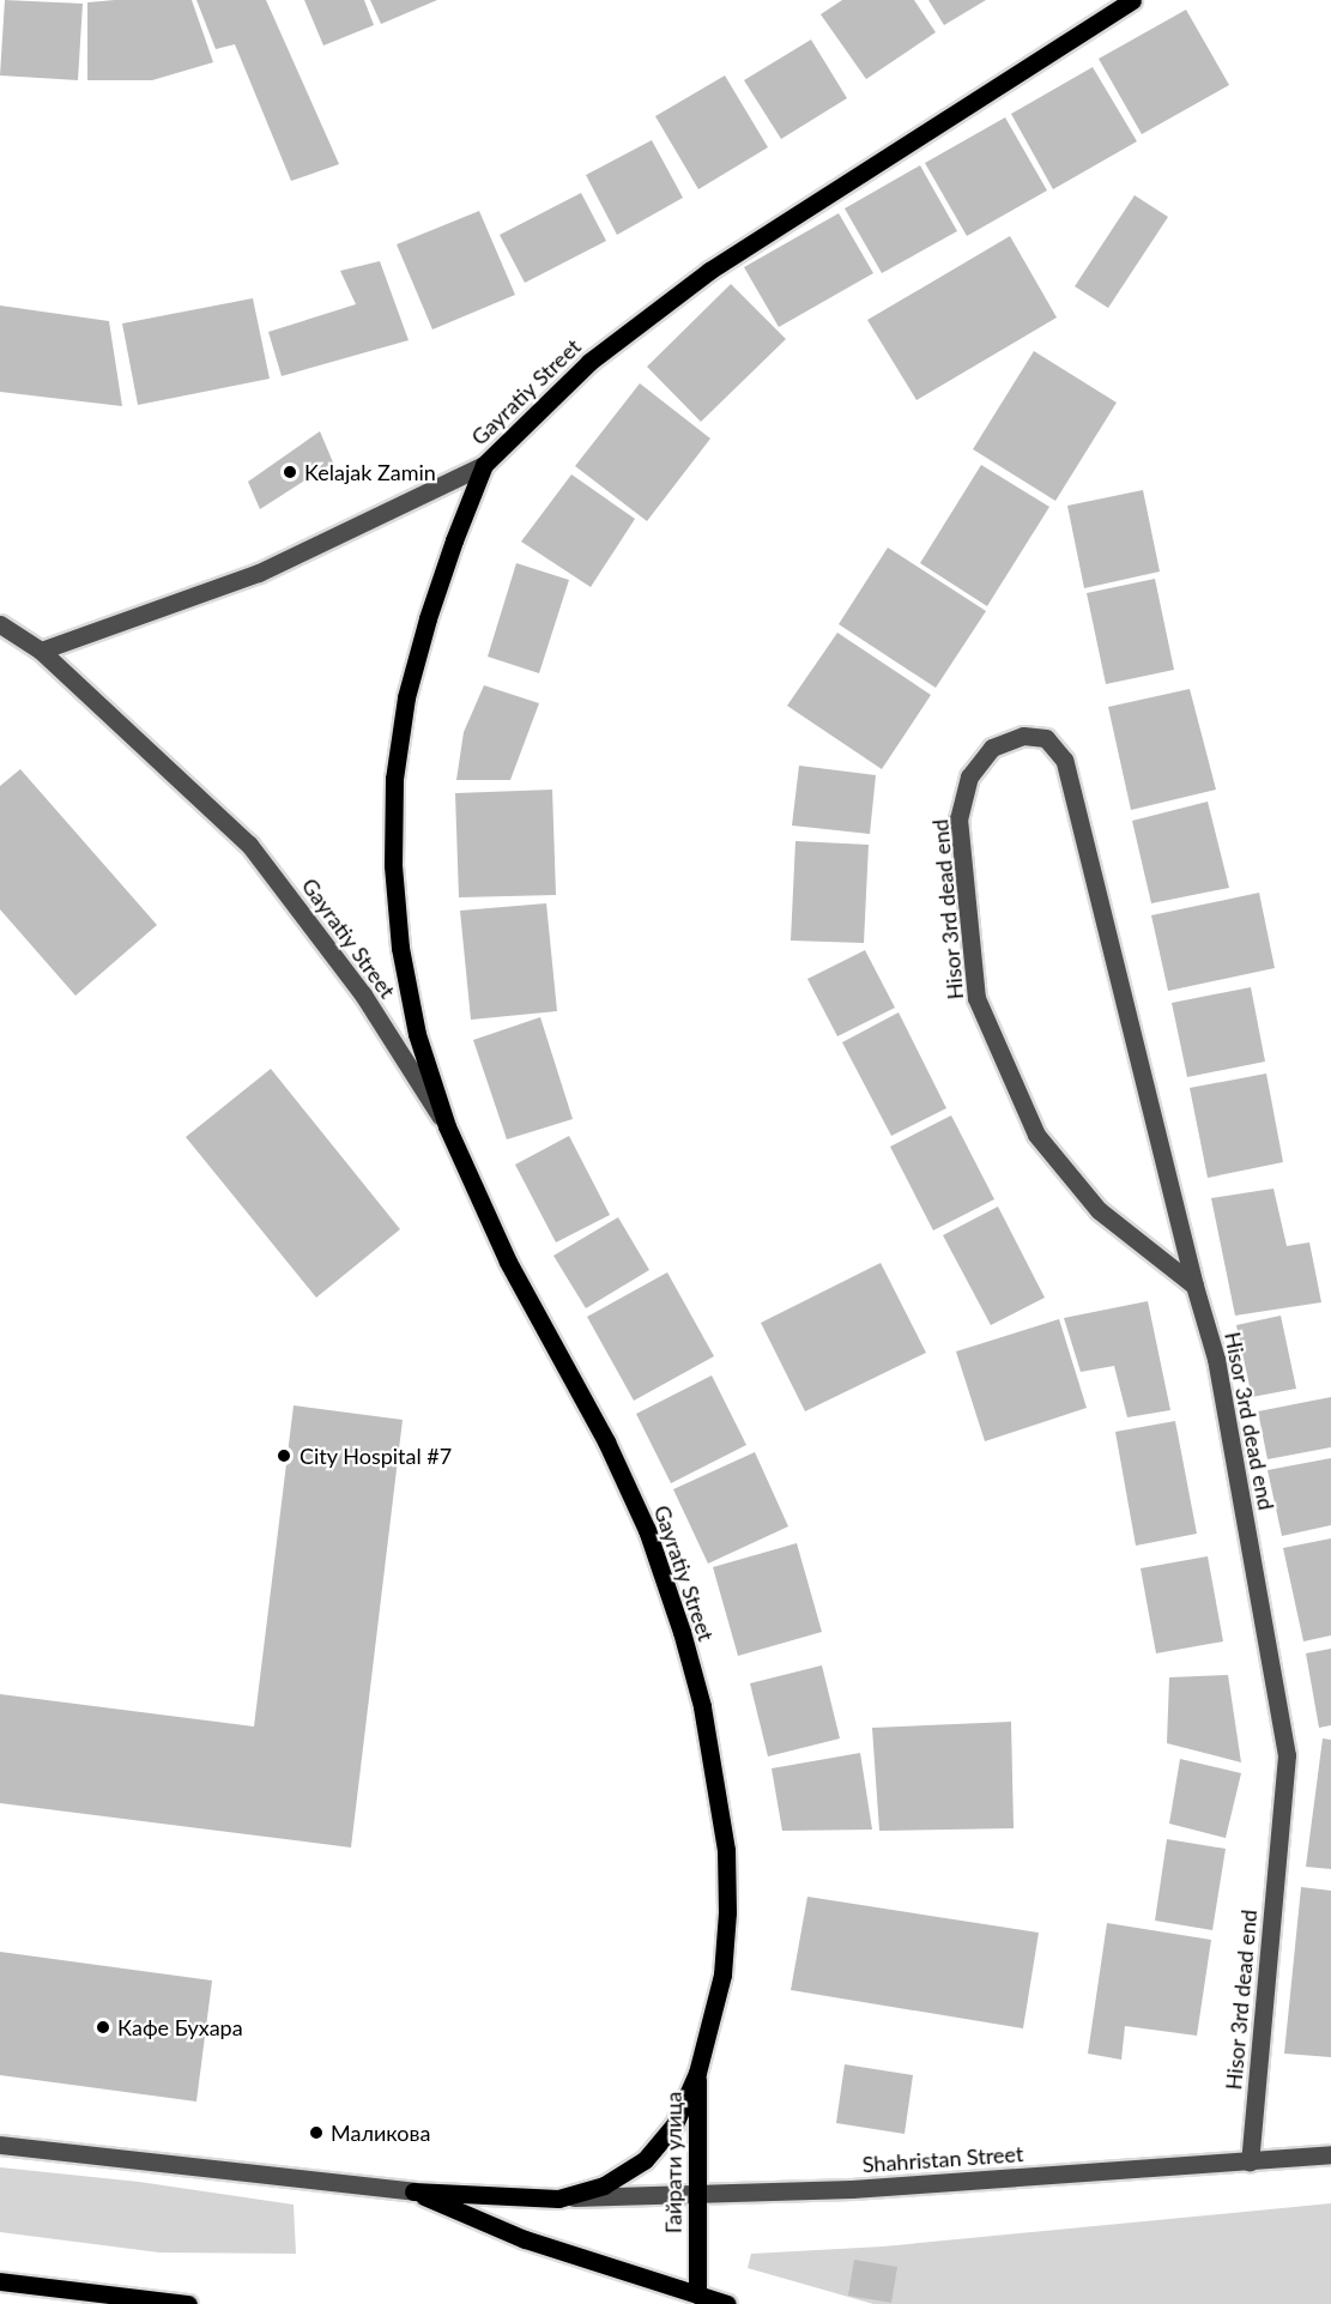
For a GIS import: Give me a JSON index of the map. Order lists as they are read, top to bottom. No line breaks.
{"streets":{"main road":["Gayratiy Street","Гайрати улица"],"street":["Hisor 3rd dead end","Shahristan Street"]},"crossings":[["Gayratiy Street","Гайрати улица"],["Hisor 3rd dead end","Shahristan Street"],["Shahristan Street","Гайрати улица"]],"places":["Kelajak Zamin","City Hospital #7","Кафе Бухара","Маликова"]}
